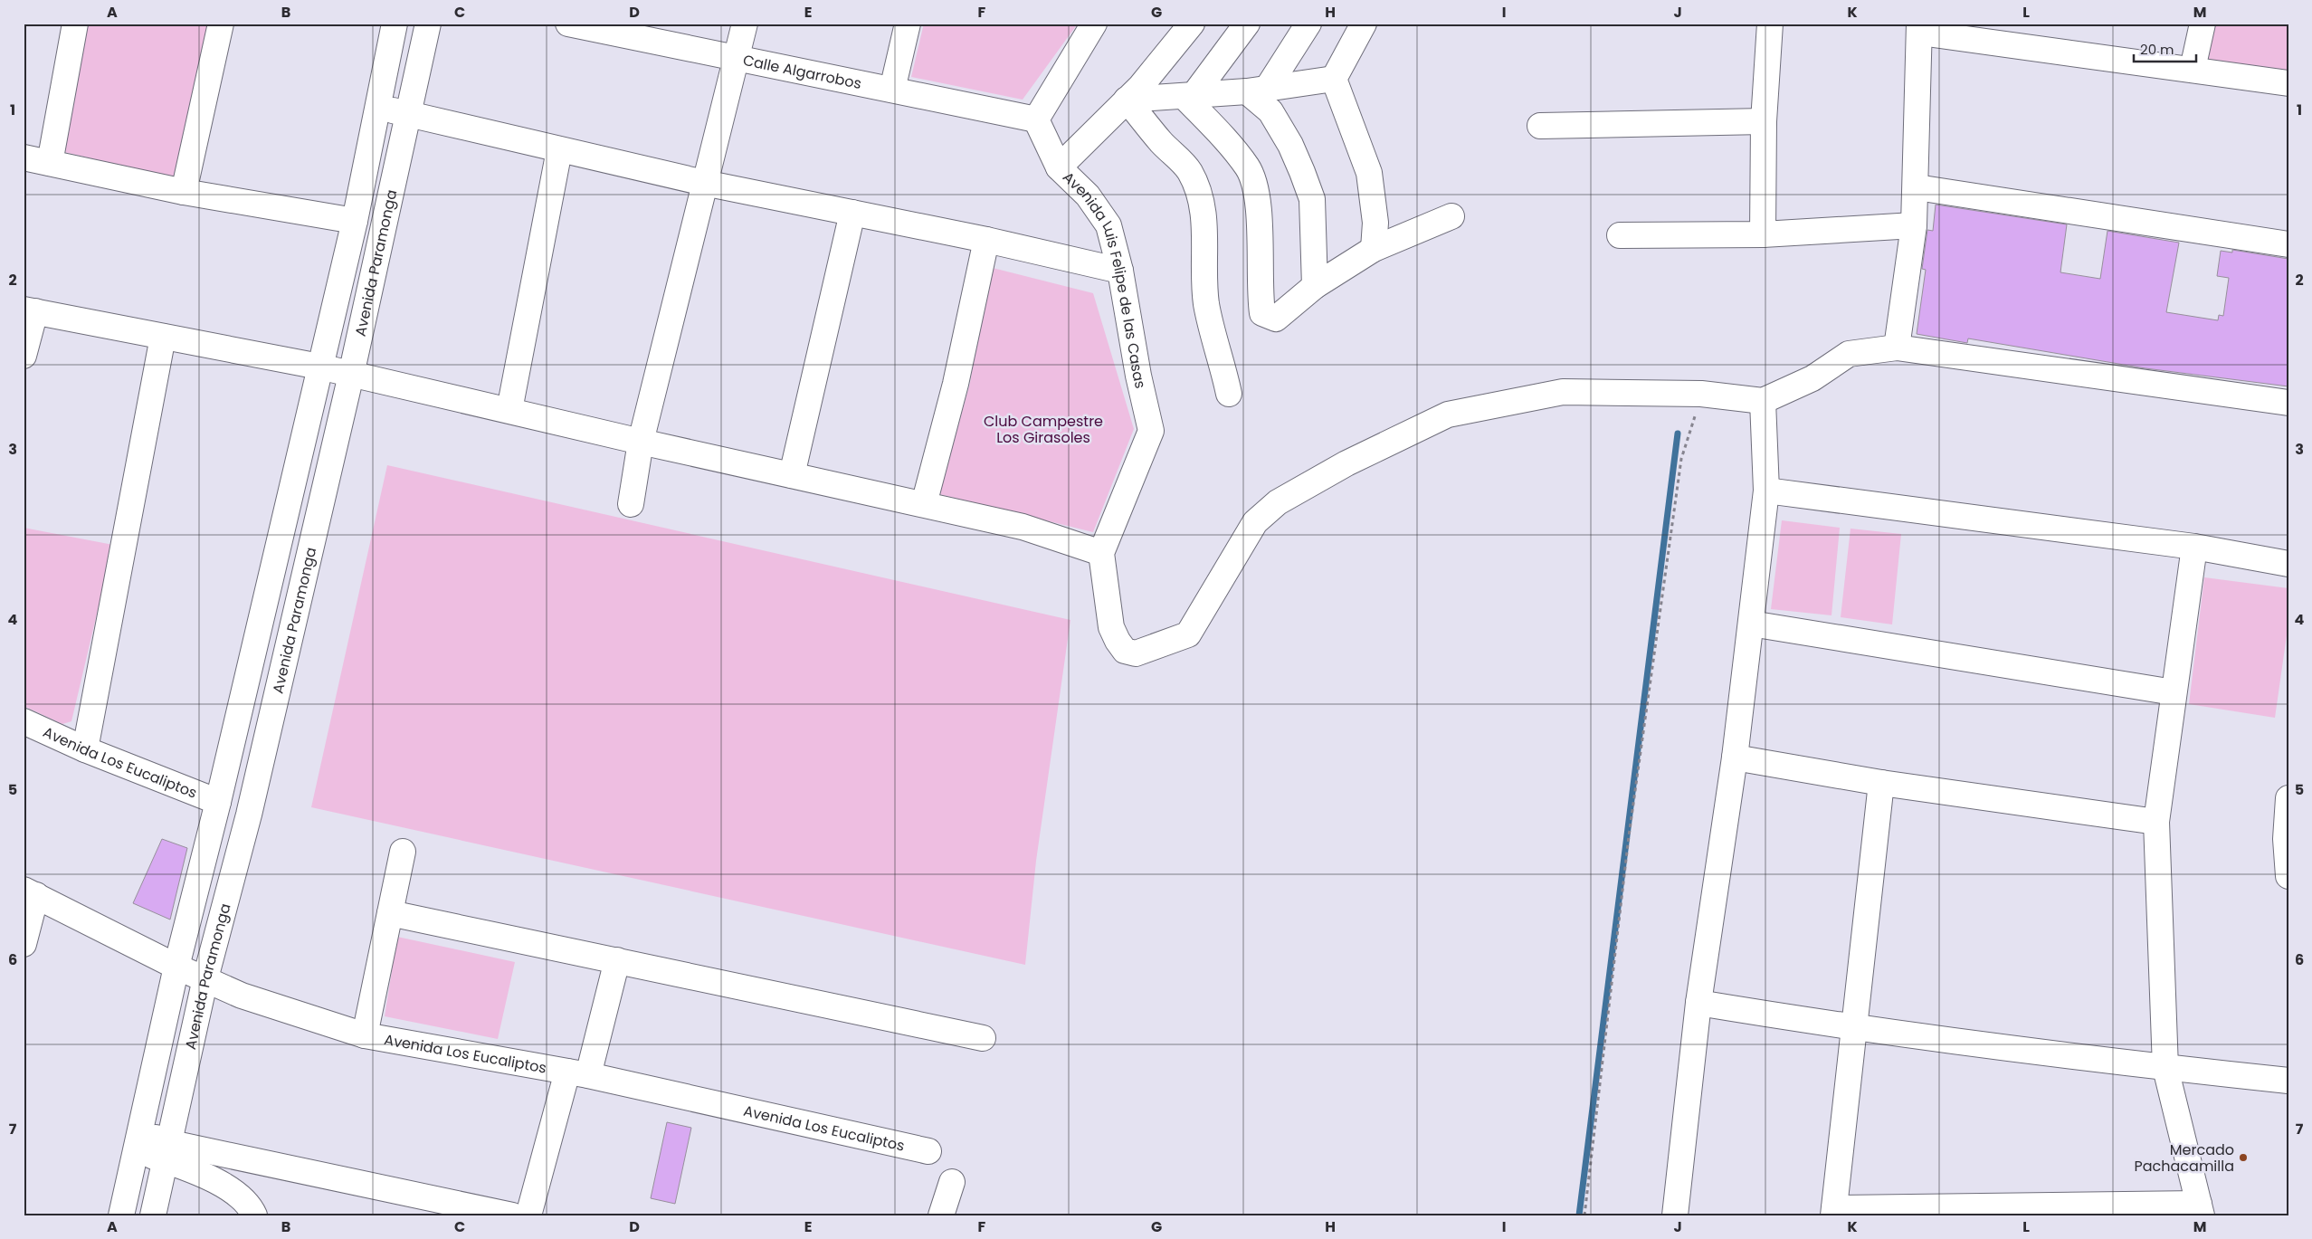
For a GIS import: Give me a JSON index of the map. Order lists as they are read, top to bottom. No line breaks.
{"streets":{"street":["Calle Algarrobos","Avenida Paramonga","Avenida Luis Felipe de las Casas","Avenida Los Eucaliptos"]},"crossings":[["Calle Algarrobos","Avenida Luis Felipe de las Casas"],["Avenida Paramonga","Avenida Los Eucaliptos"]],"parks":["Club Campestre Los Girasoles"],"places":["Mercado Pachacamilla"],"scale_bar":"20 m","grid":{"columns":["A","B","C","D","E","F","G","H","I","J","K","L","M"],"rows":["1","2","3","4","5","6","7"]}}
